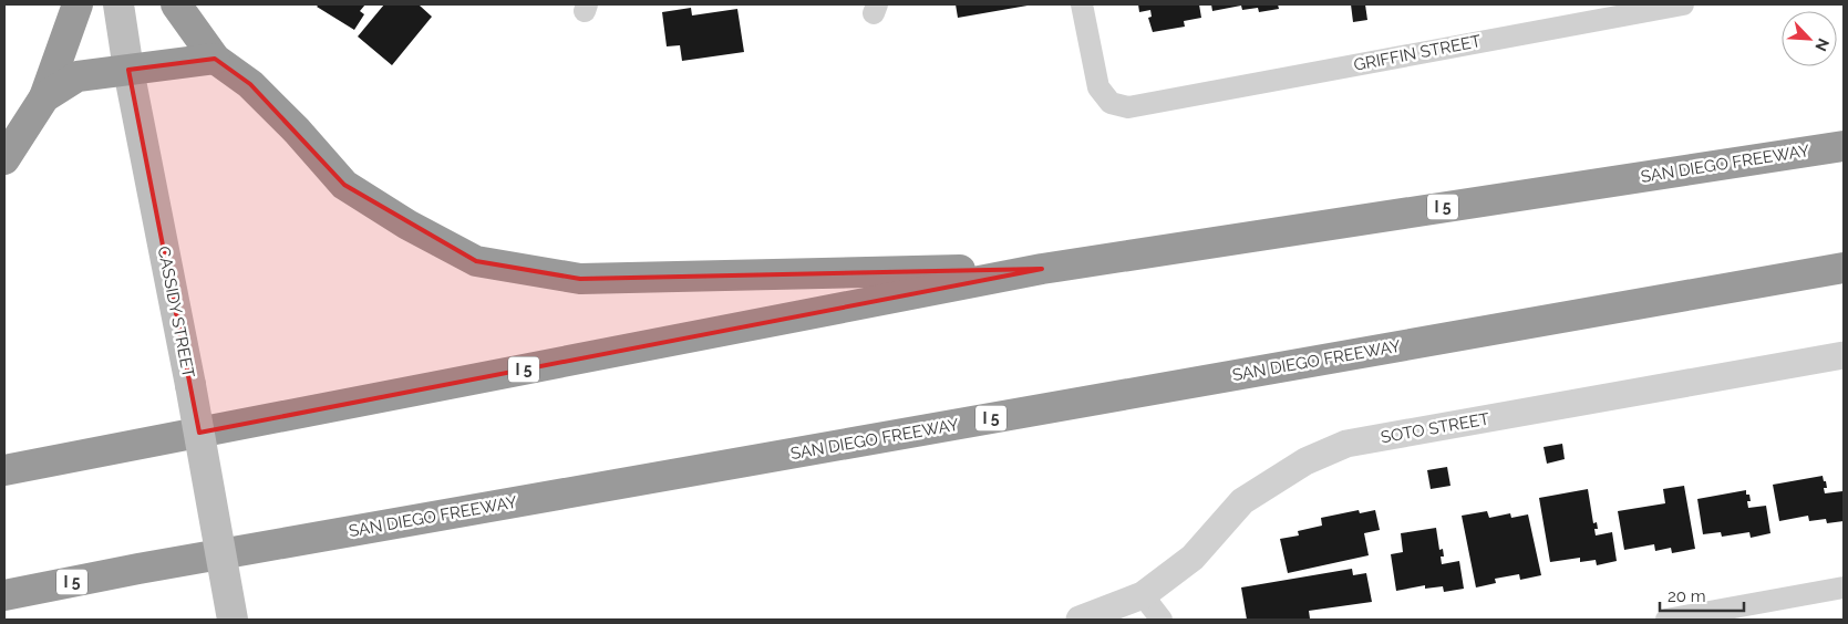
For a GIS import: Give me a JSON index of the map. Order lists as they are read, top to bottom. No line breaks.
{"streets":{"highway":["SAN DIEGO FREEWAY","I 5"],"main road":["CASSIDY STREET"],"street":["GRIFFIN STREET","SOTO STREET"]},"scale_bar":"20 m","north":"bottom right"}
